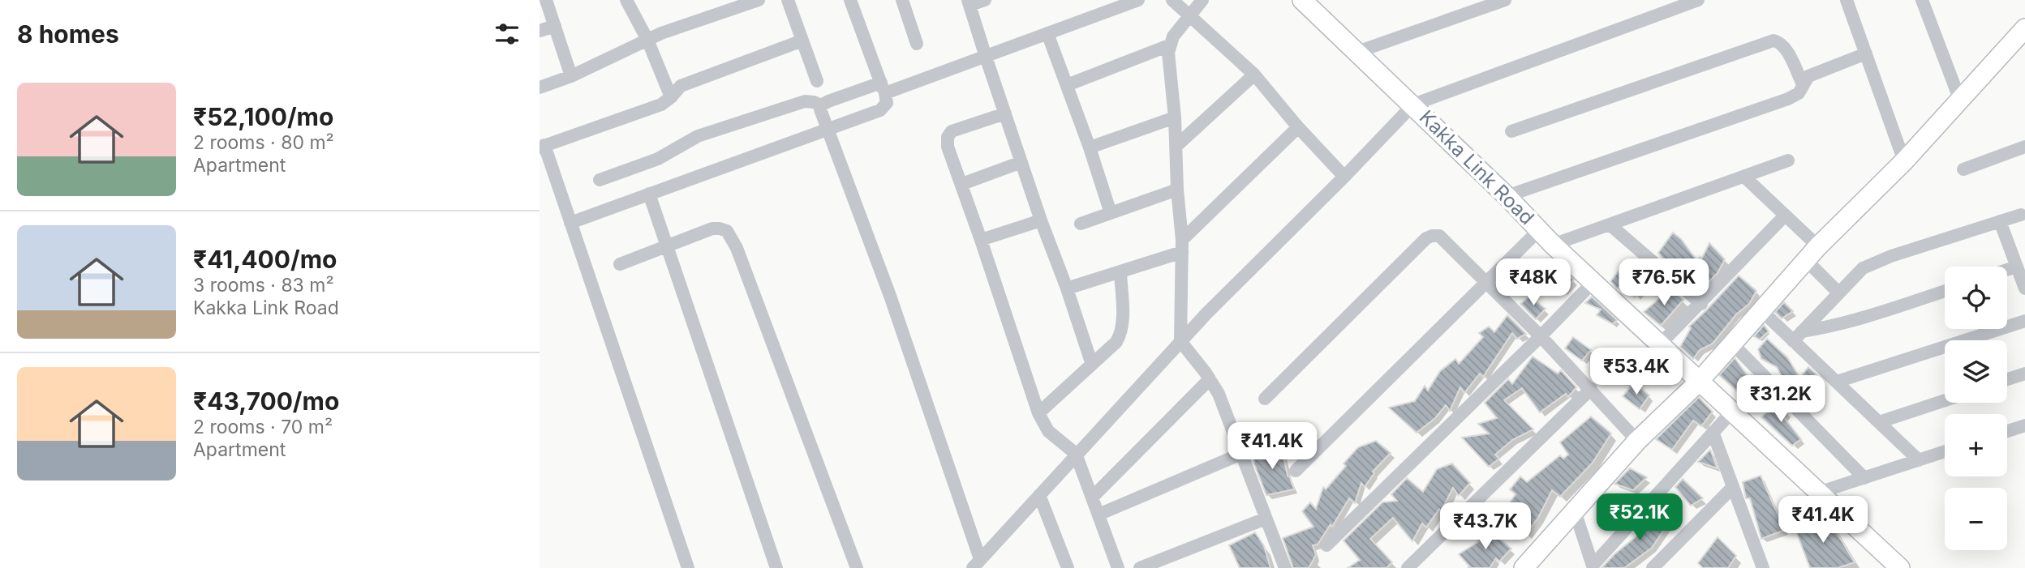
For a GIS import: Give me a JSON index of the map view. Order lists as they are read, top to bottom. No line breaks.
{"streets":{"street":["Kakka Link Road"]},"page":{"heading":"8 homes","list":[{"name":"₹52,100/mo","note":"2 rooms · 80 m² · Apartment"},{"name":"₹41,400/mo","note":"3 rooms · 83 m² · Kakka Link Road"},{"name":"₹43,700/mo","note":"2 rooms · 70 m² · Apartment"}],"price":["₹48K","₹76.5K","₹53.4K","₹31.2K","₹41.4K","₹52.1K","₹41.4K","₹43.7K"],"map_buttons":["+","−"]}}
